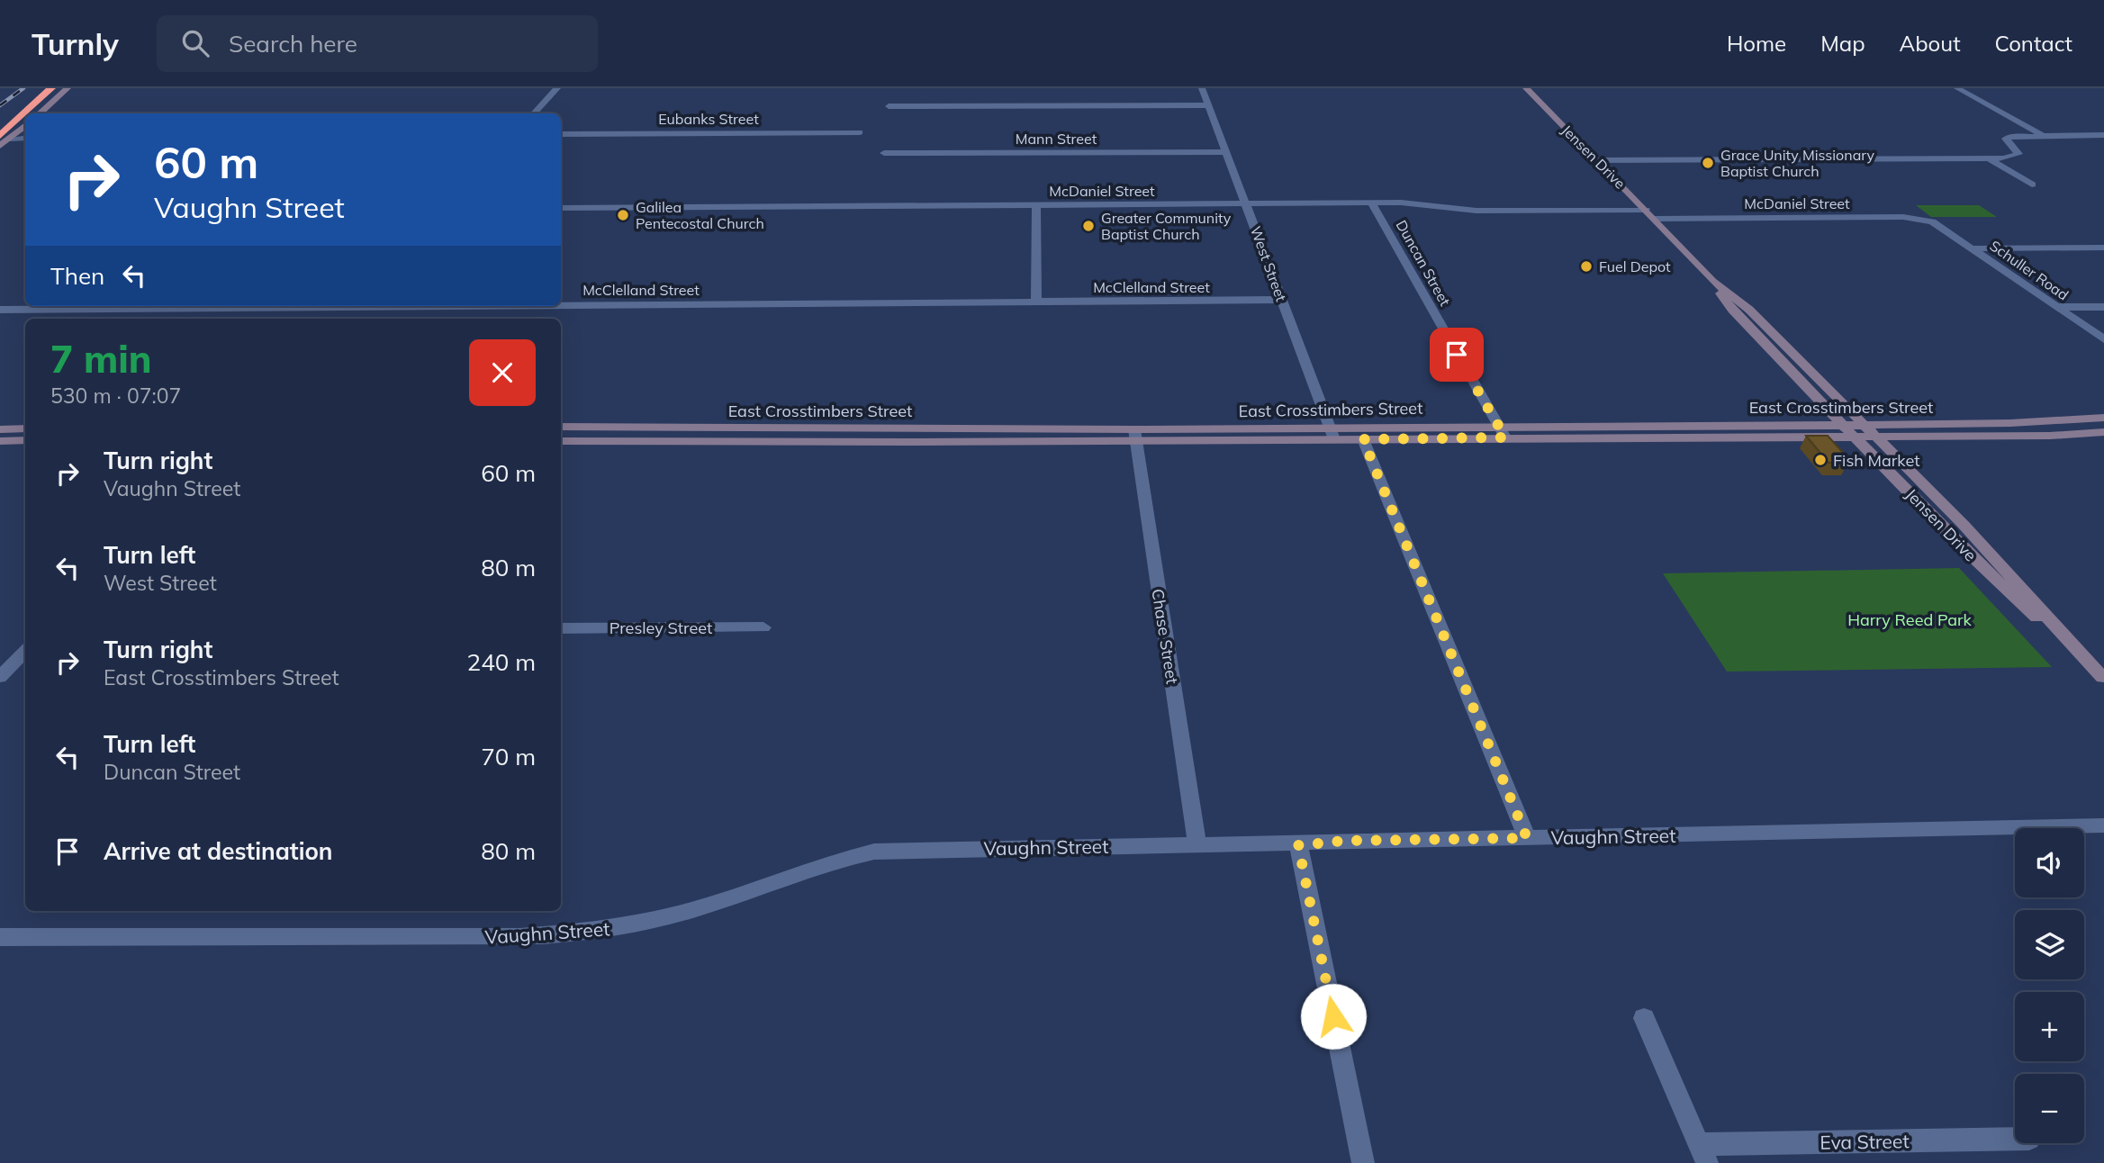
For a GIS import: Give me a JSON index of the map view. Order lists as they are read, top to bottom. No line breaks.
{"streets":{"main road":["Jensen Drive","East Crosstimbers Street"],"street":["Eubanks Street","Mann Street","McDaniel Street","Duncan Street","West Street","Schuller Road","McClelland Street","Presley Street","Chase Street","Vaughn Street","Eva Street"]},"crossings":[["Mann Street","West Street"],["Jensen Drive","McDaniel Street"],["Jensen Drive","East Crosstimbers Street"],["McDaniel Street","Duncan Street"],["McDaniel Street","West Street"],["McDaniel Street","Schuller Road"],["Duncan Street","East Crosstimbers Street"],["West Street","McClelland Street"],["West Street","East Crosstimbers Street"],["East Crosstimbers Street","Chase Street"],["Chase Street","Vaughn Street"]],"parks":["Harry Reed Park"],"places":["Grace Unity Missionary Baptist Church","Galilea Pentecostal Church","Greater Community Baptist Church","Fuel Depot","Fish Market"],"page":{"header":"Turnly","search":"Search here","nav":["Home","Map","About","Contact"],"turn":["60 m","Vaughn Street"],"then":"Then","heading":["7 min","530 m · 07:07"],"list":[{"name":"Turn right","note":"Vaughn Street","value":"60 m"},{"name":"Turn left","note":"West Street","value":"80 m"},{"name":"Turn right","note":"East Crosstimbers Street","value":"240 m"},{"name":"Turn left","note":"Duncan Street","value":"70 m"},{"name":"Arrive at destination","value":"80 m"}],"map_buttons":["+","−"]}}
